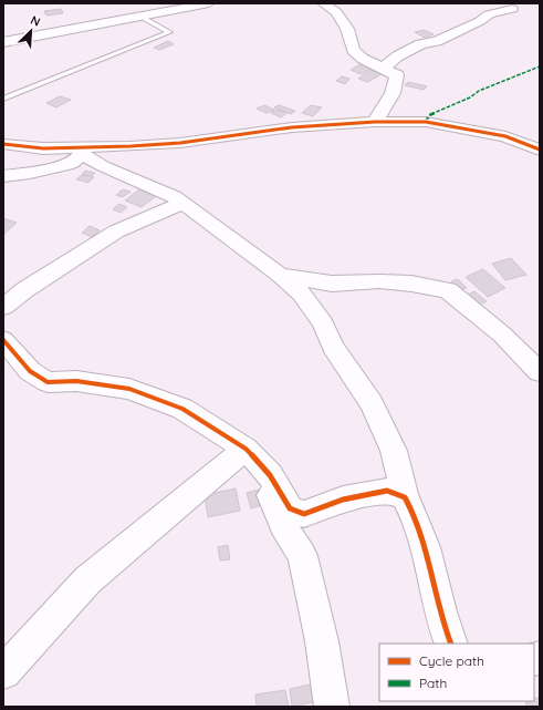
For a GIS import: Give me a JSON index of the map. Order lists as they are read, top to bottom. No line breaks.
{"legend":["Cycle path","Path"],"north":"top right"}
